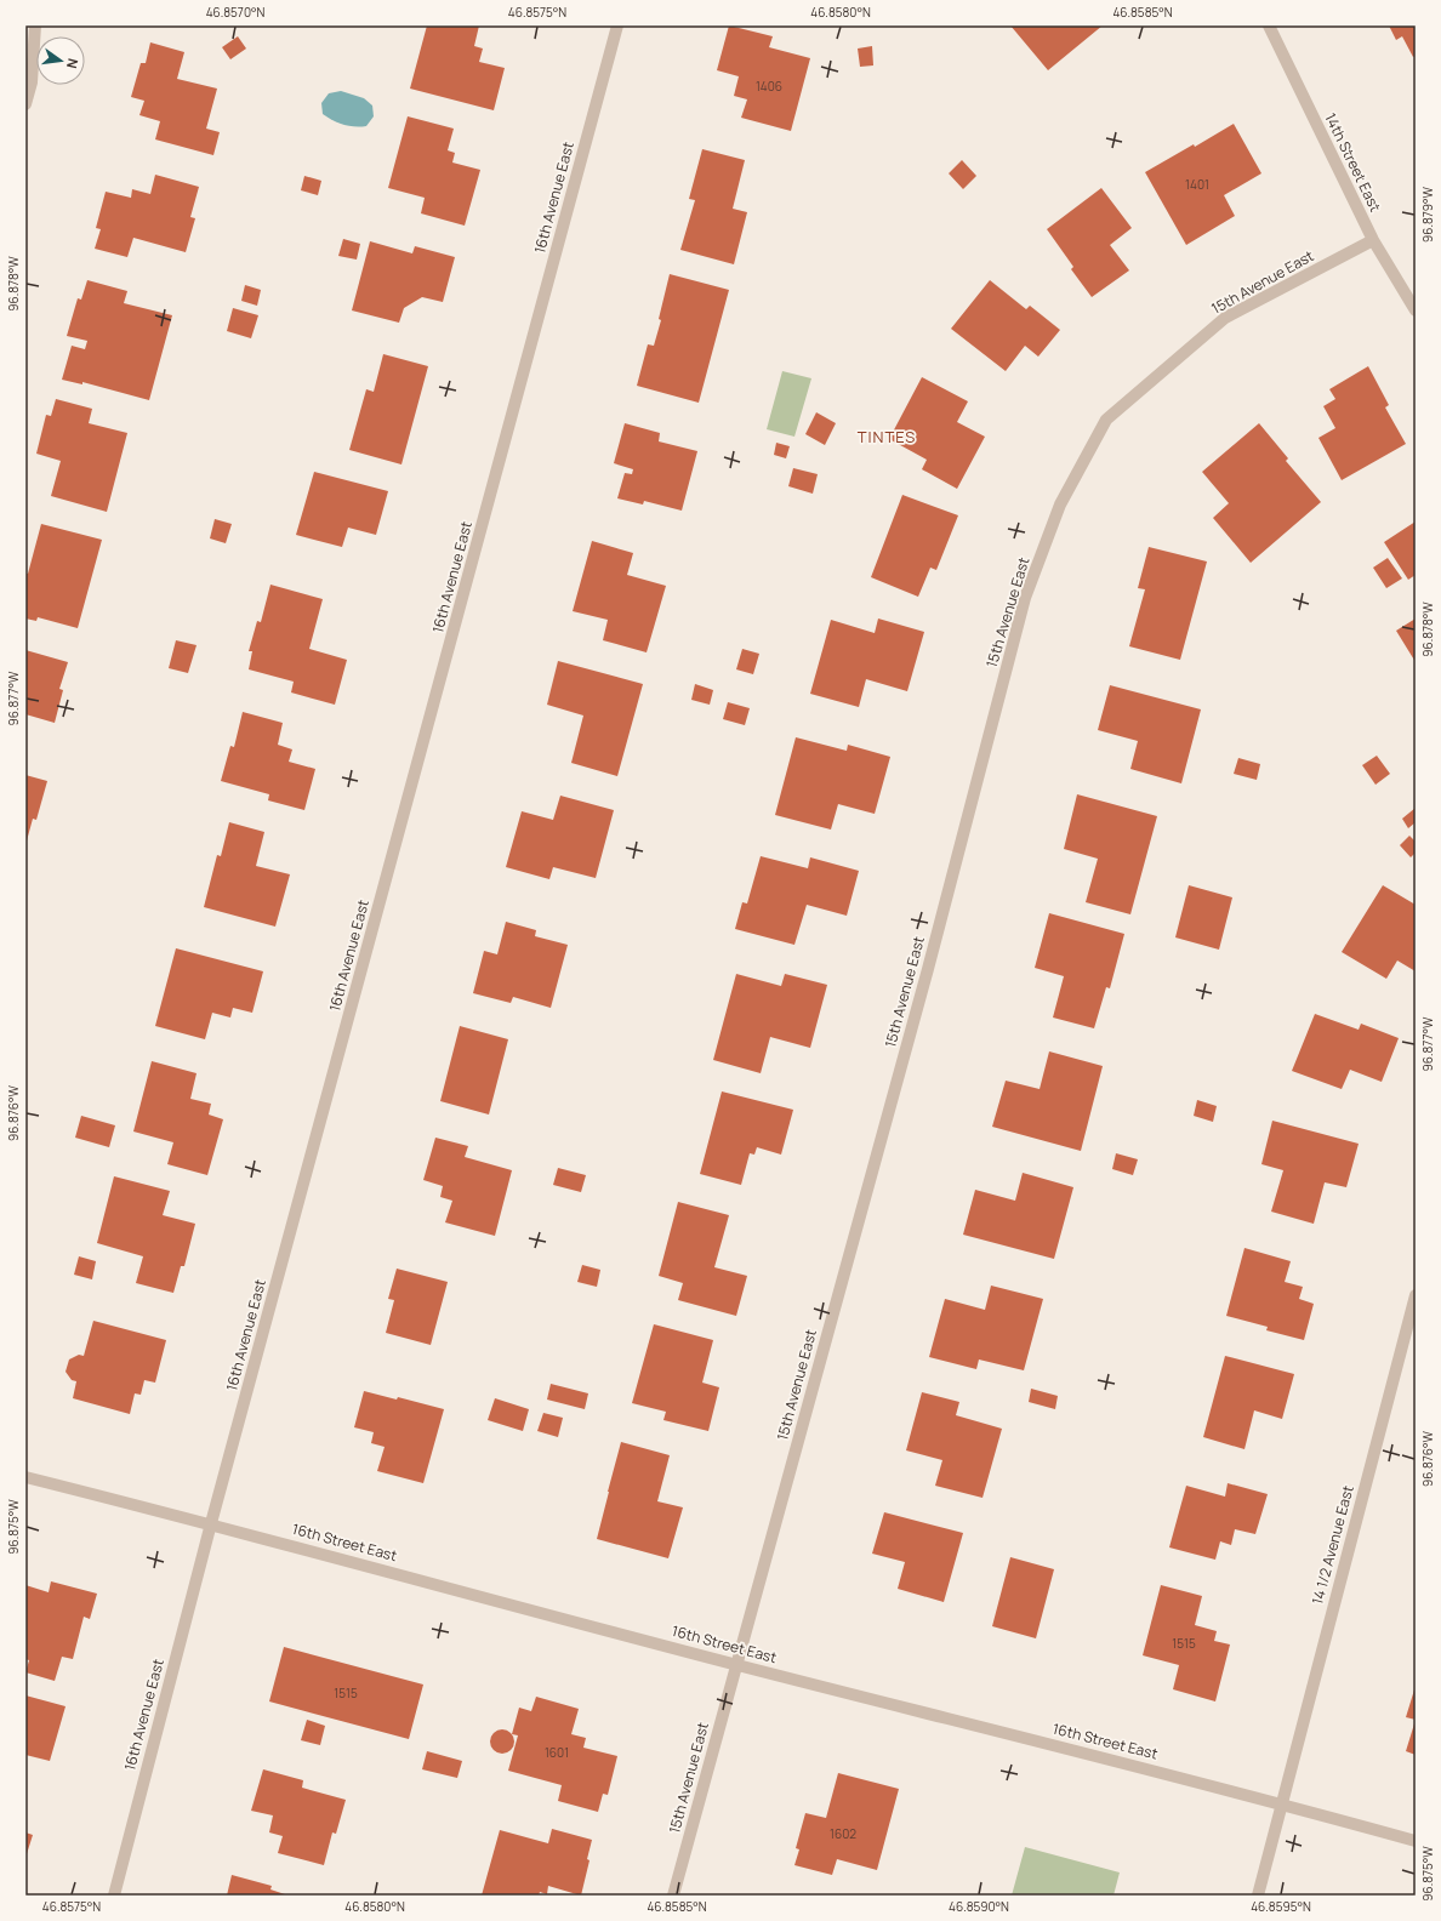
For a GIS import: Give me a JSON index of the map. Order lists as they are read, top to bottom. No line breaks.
{"streets":{"street":["14th Street East","16th Avenue East","15th Avenue East","16th Street East","14 1/2 Avenue East"]},"crossings":[["14th Street East","15th Avenue East"],["16th Avenue East","16th Street East"],["15th Avenue East","16th Street East"],["16th Street East","14 1/2 Avenue East"]],"districts":["TINTES"],"house_numbers":["1406","1401","1515","1515","1601","1602"],"north":"right","coordinates":["46.8570°N","46.8575°N","46.8580°N","46.8585°N","96.879°W","96.878°W","96.877°W","96.876°W","96.875°W","46.8590°N","46.8595°N"]}
